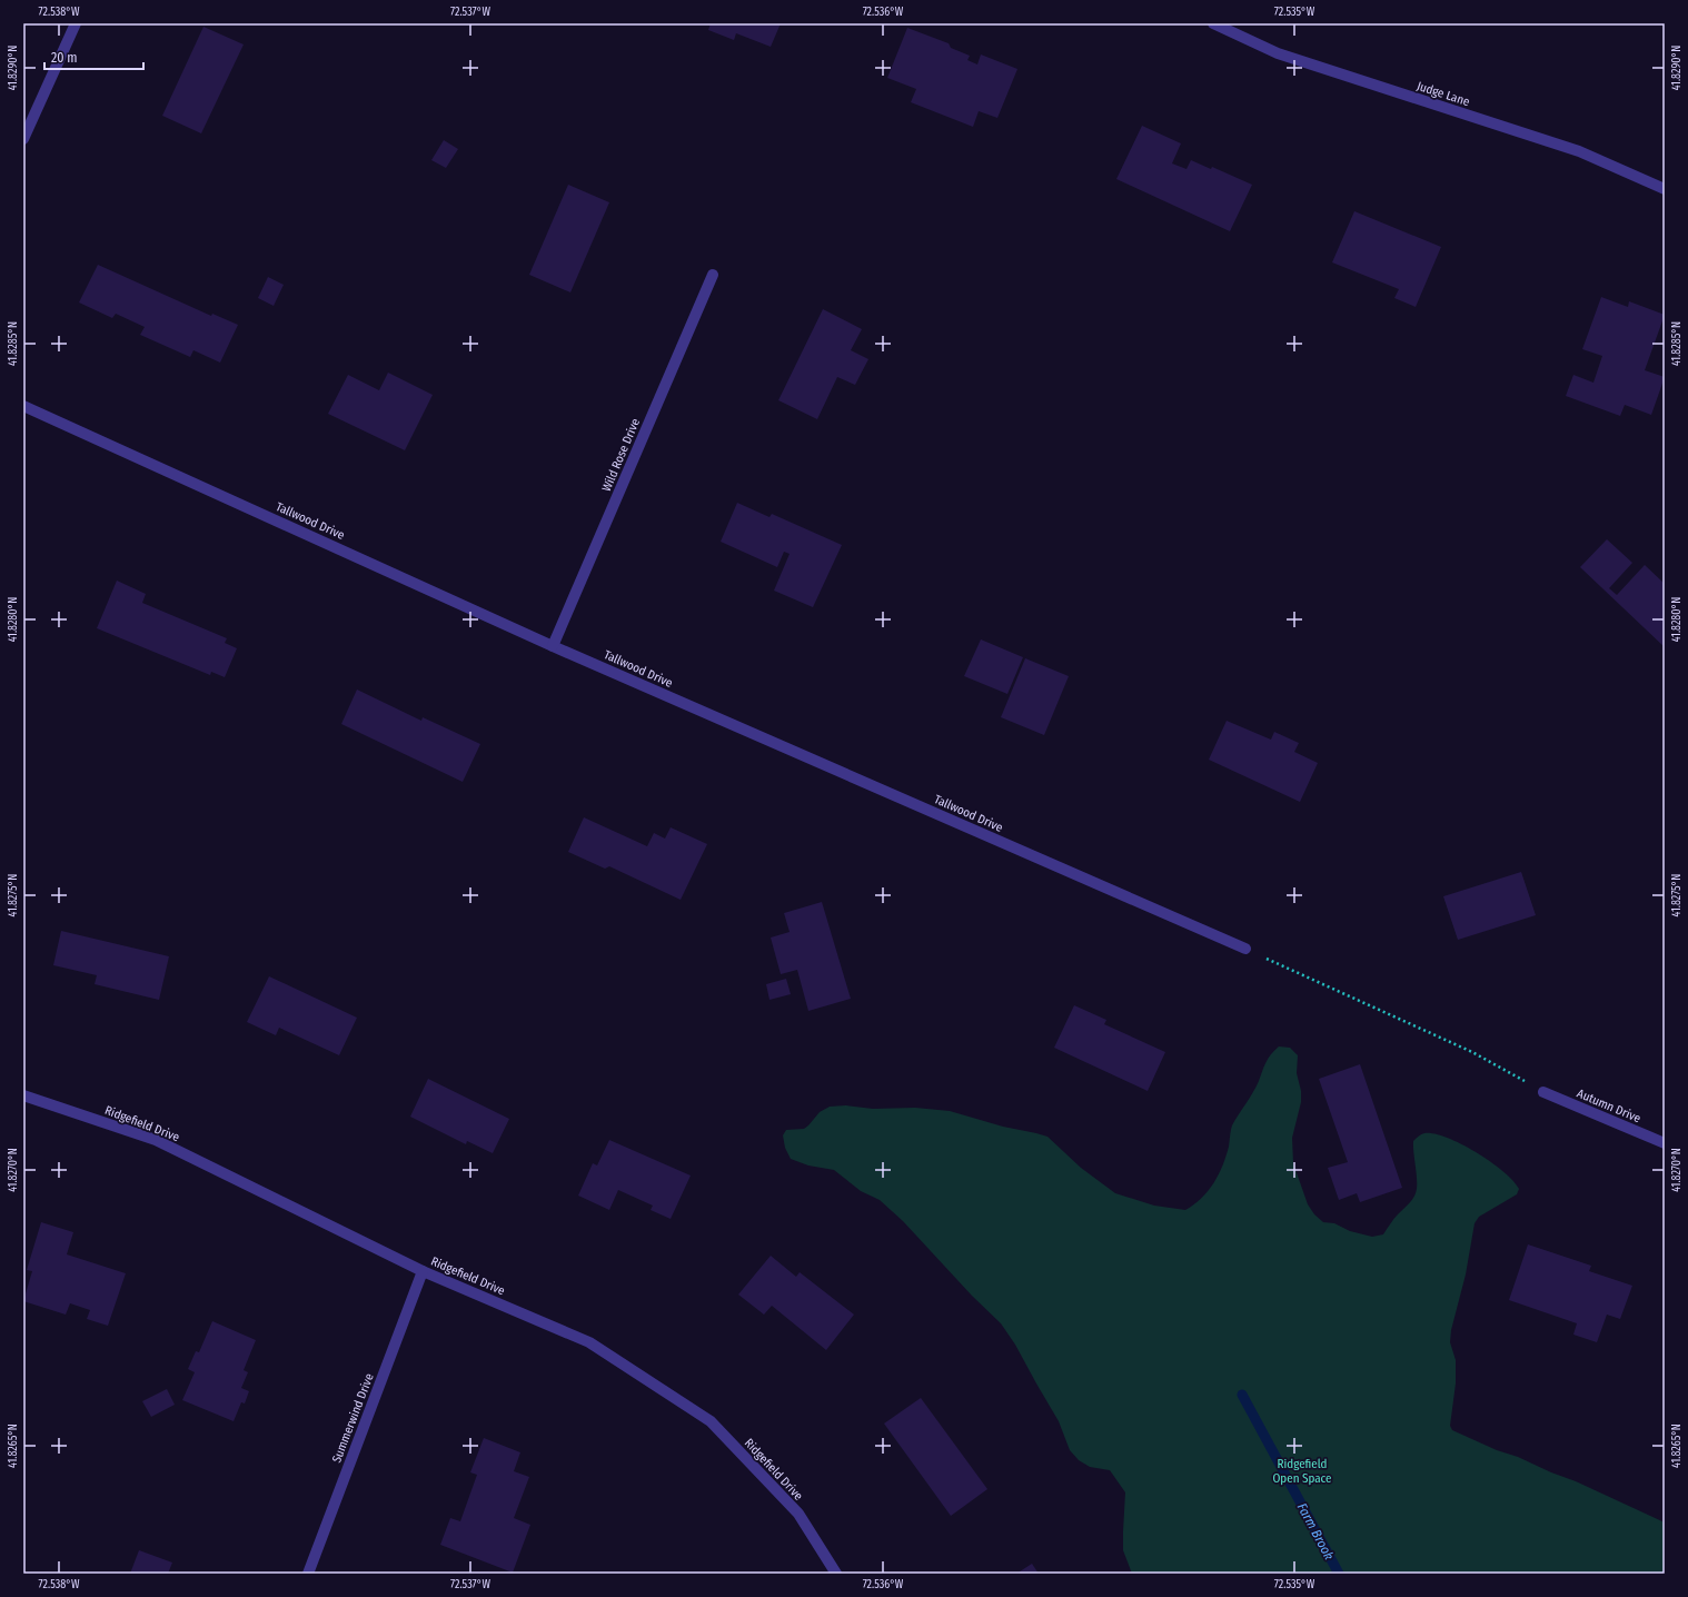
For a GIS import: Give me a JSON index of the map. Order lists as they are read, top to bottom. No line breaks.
{"streets":{"street":["Judge Lane","Wild Rose Drive","Tallwood Drive","Autumn Drive","Ridgefield Drive","Summerwind Drive"]},"crossings":[["Wild Rose Drive","Tallwood Drive"],["Ridgefield Drive","Summerwind Drive"]],"water":["Farm Brook"],"parks":["Ridgefield Open Space"],"scale_bar":"20 m","coordinates":["72.538°W","72.537°W","72.536°W","72.535°W","41.8290°N","41.8285°N","41.8280°N","41.8275°N","41.8270°N","41.8265°N"]}
